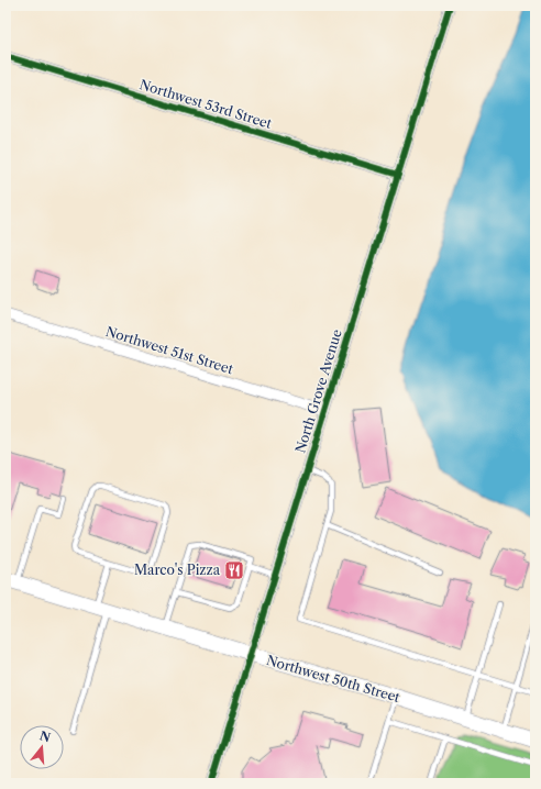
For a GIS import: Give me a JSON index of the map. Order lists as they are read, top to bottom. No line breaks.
{"streets":{"main road":["Northwest 50th Street"],"street":["Northwest 53rd Street","Northwest 51st Street","North Grove Avenue"]},"crossings":[["Northwest 53rd Street","North Grove Avenue"],["Northwest 51st Street","North Grove Avenue"],["North Grove Avenue","Northwest 50th Street"]],"places":{"restaurant":["Marco's Pizza"]},"north":"top"}
